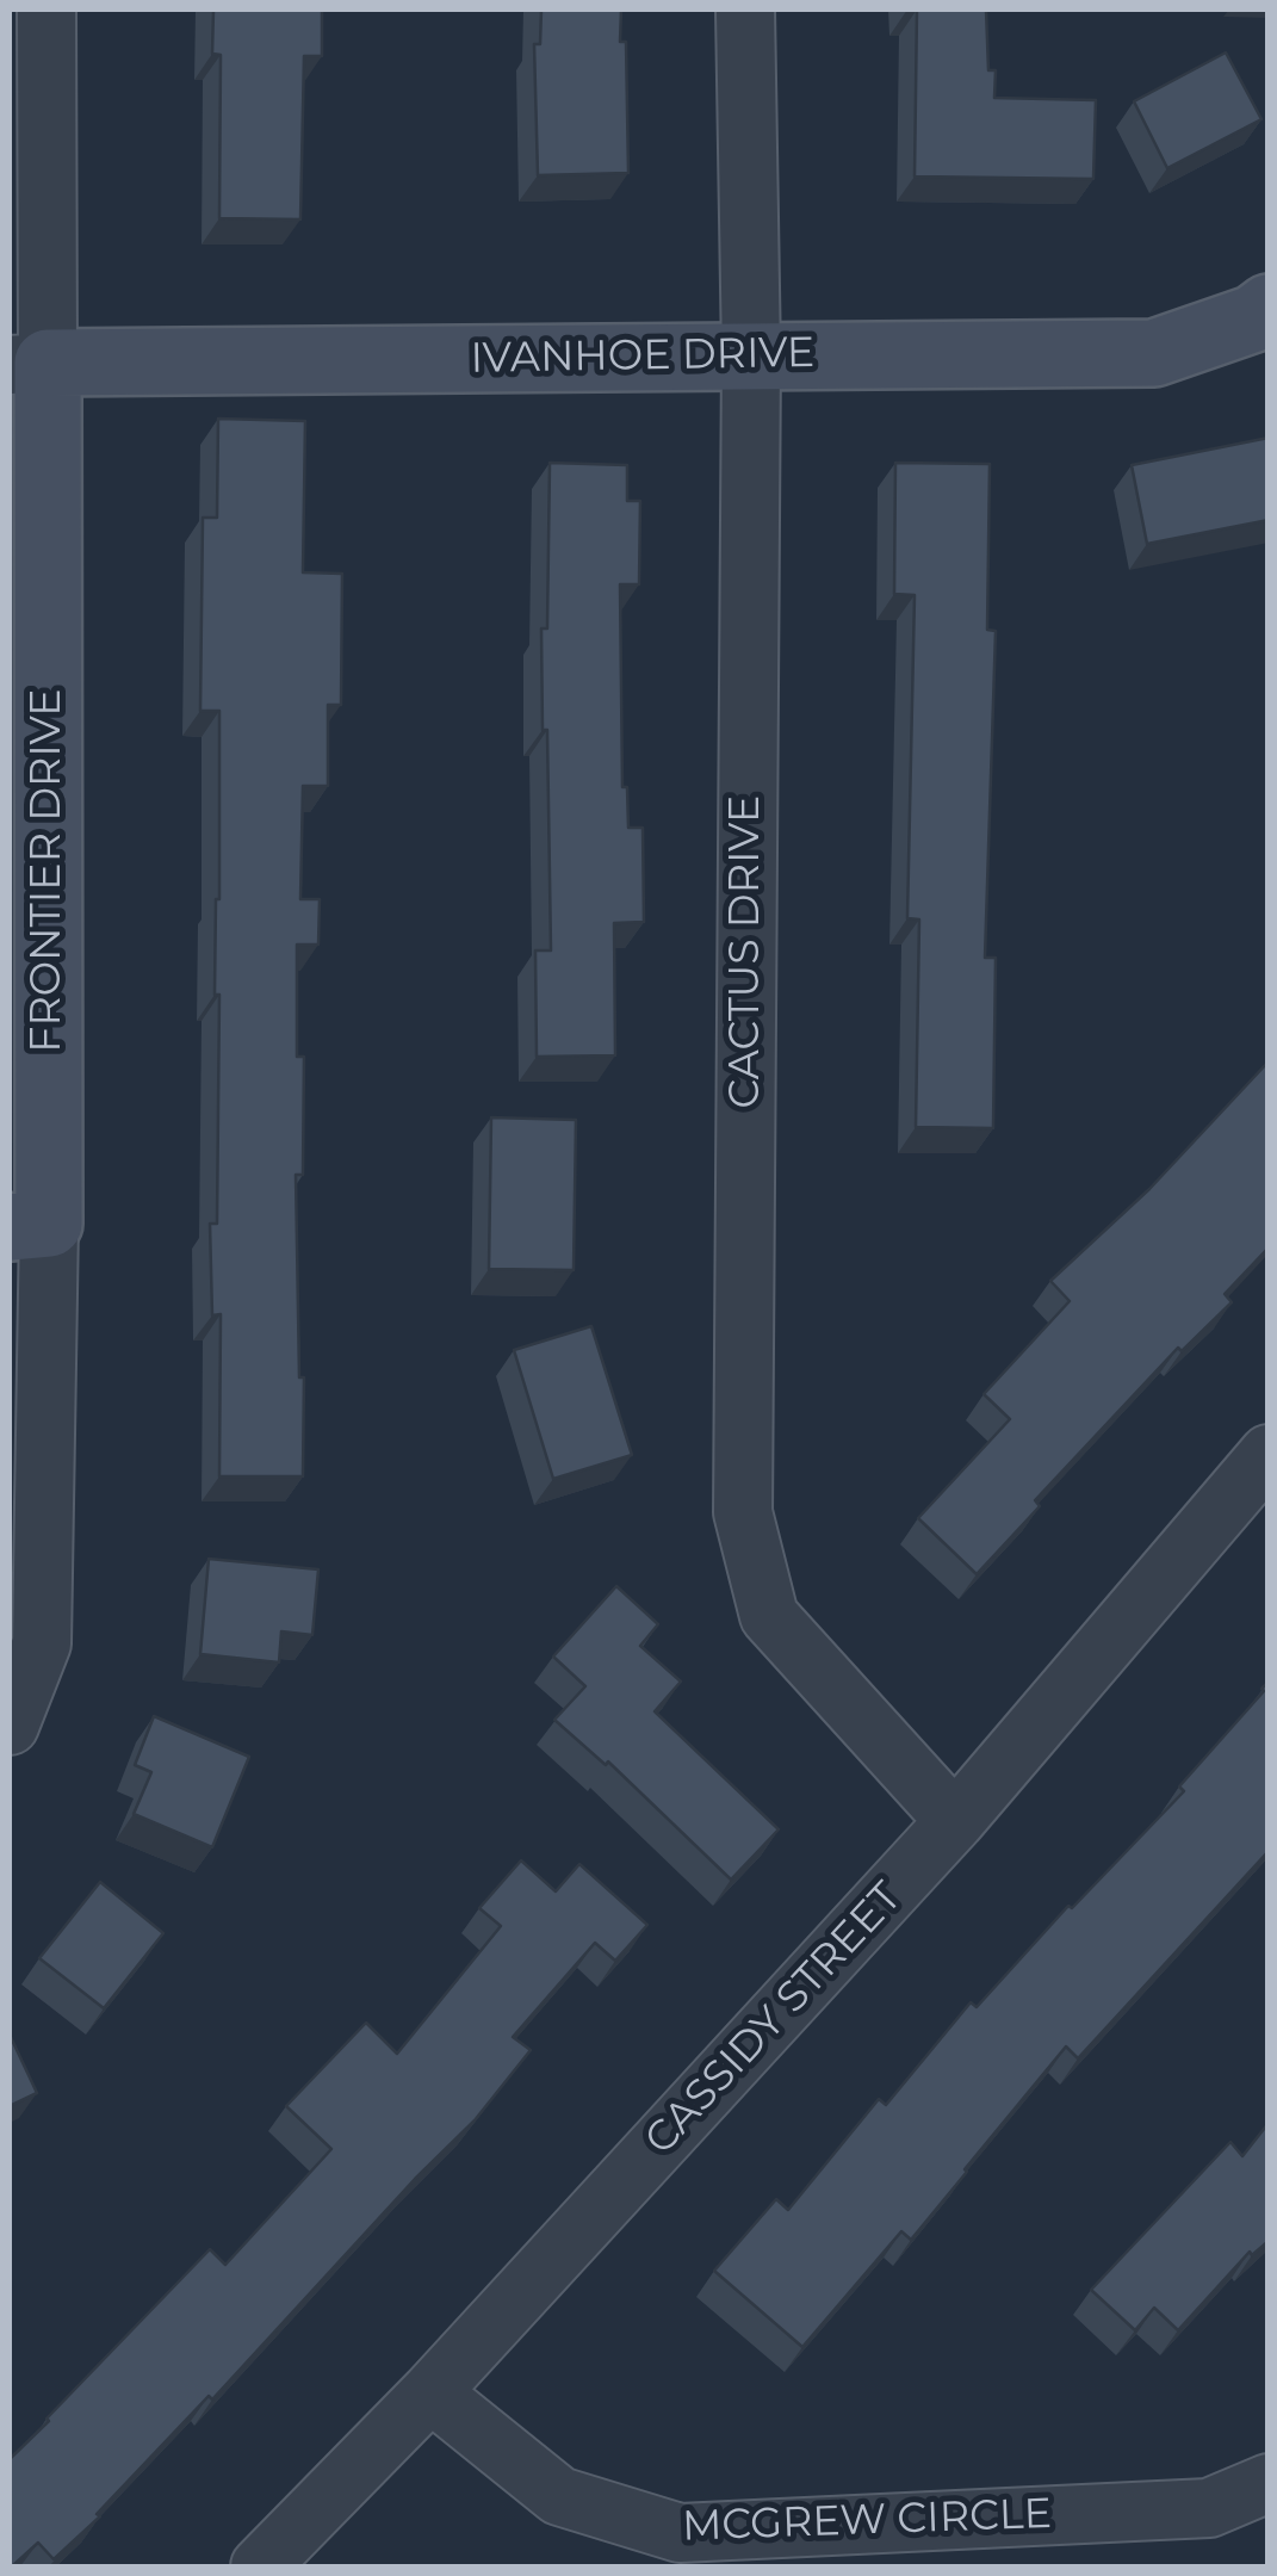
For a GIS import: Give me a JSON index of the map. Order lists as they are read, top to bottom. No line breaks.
{"streets":{"street":["IVANHOE DRIVE","FRONTIER DRIVE","CACTUS DRIVE","CASSIDY STREET","MCGREW CIRCLE"]},"crossings":[["IVANHOE DRIVE","FRONTIER DRIVE"],["IVANHOE DRIVE","CACTUS DRIVE"],["CACTUS DRIVE","CASSIDY STREET"],["CASSIDY STREET","MCGREW CIRCLE"]]}
